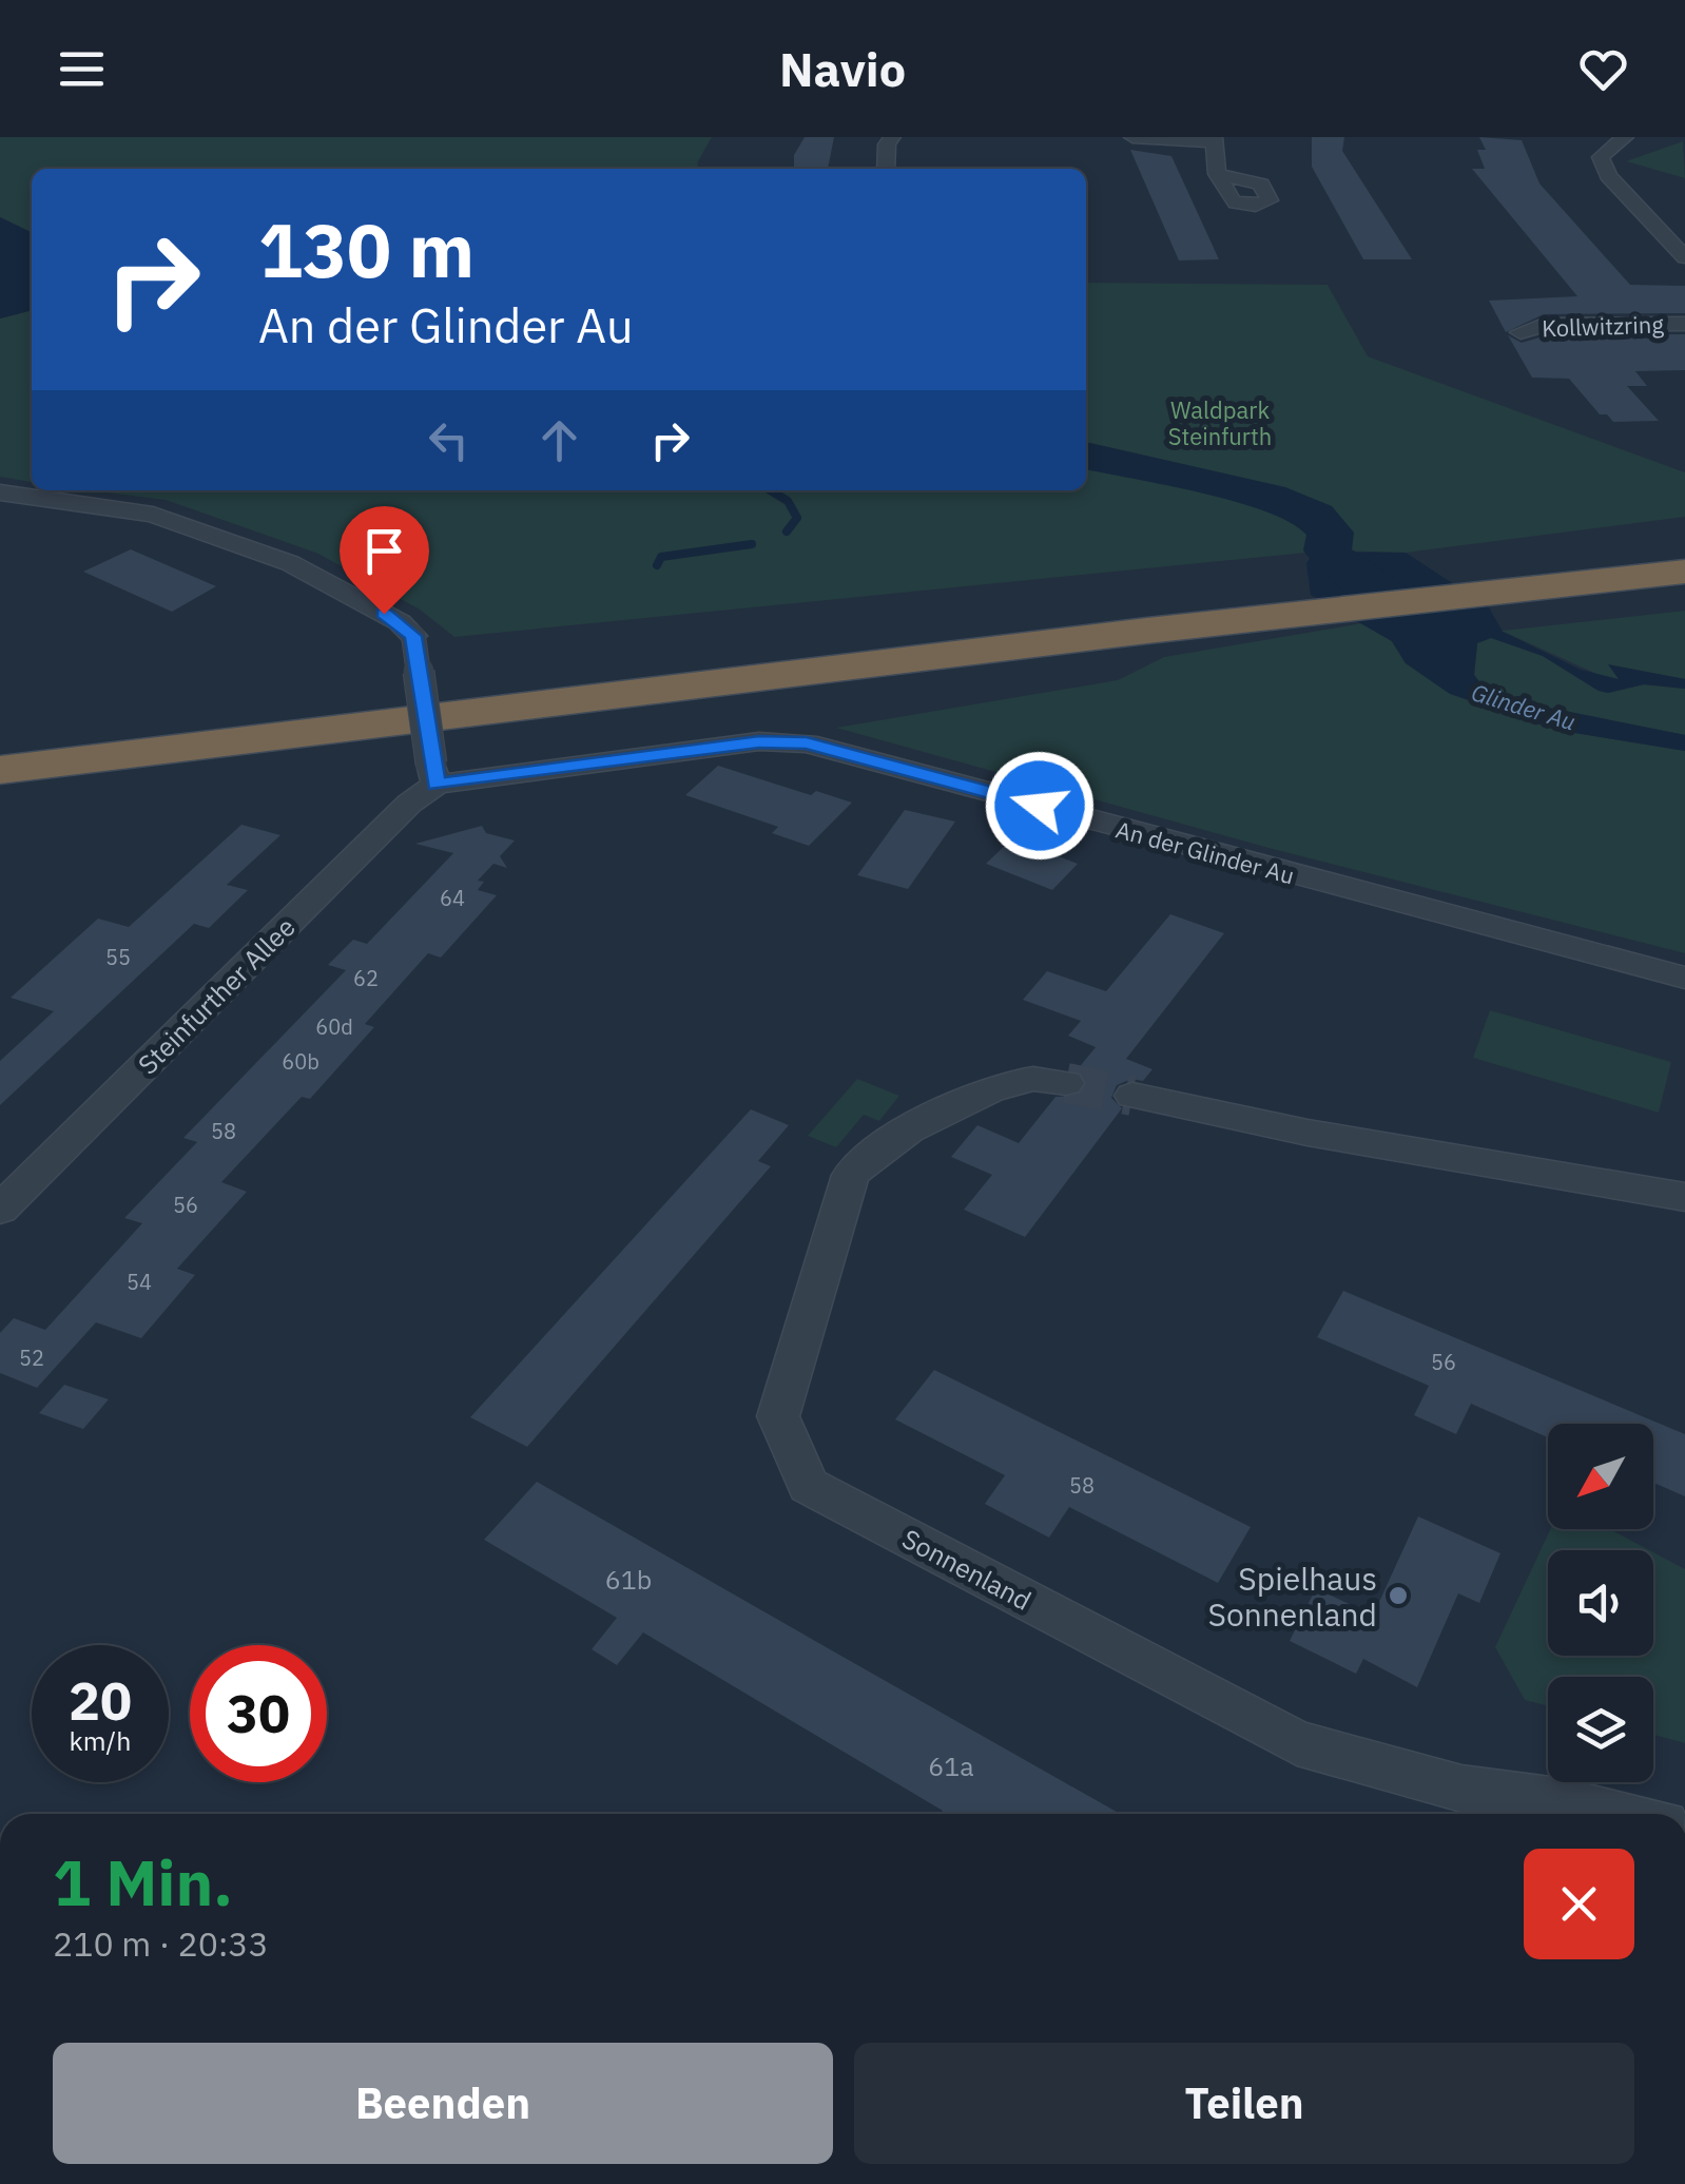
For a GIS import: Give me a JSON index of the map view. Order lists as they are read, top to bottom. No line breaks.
{"streets":{"street":["Kollwitzring","An der Glinder Au","Steinfurther Allee","Sonnenland"]},"crossings":[["An der Glinder Au","Steinfurther Allee"]],"water":["Glinder Au"],"parks":["Waldpark Steinfurth"],"places":["Spielhaus Sonnenland"],"house_numbers":["64","55","62","60d","60b","58","56","54","52","56","58","61b","61a"],"north":"bottom left","page":{"header":"Navio","turn":["130 m","An der Glinder Au"],"speed":"20 km/h","limit":"30","heading":["1 Min.","210 m · 20:33"],"buttons":["Beenden","Teilen"]}}
